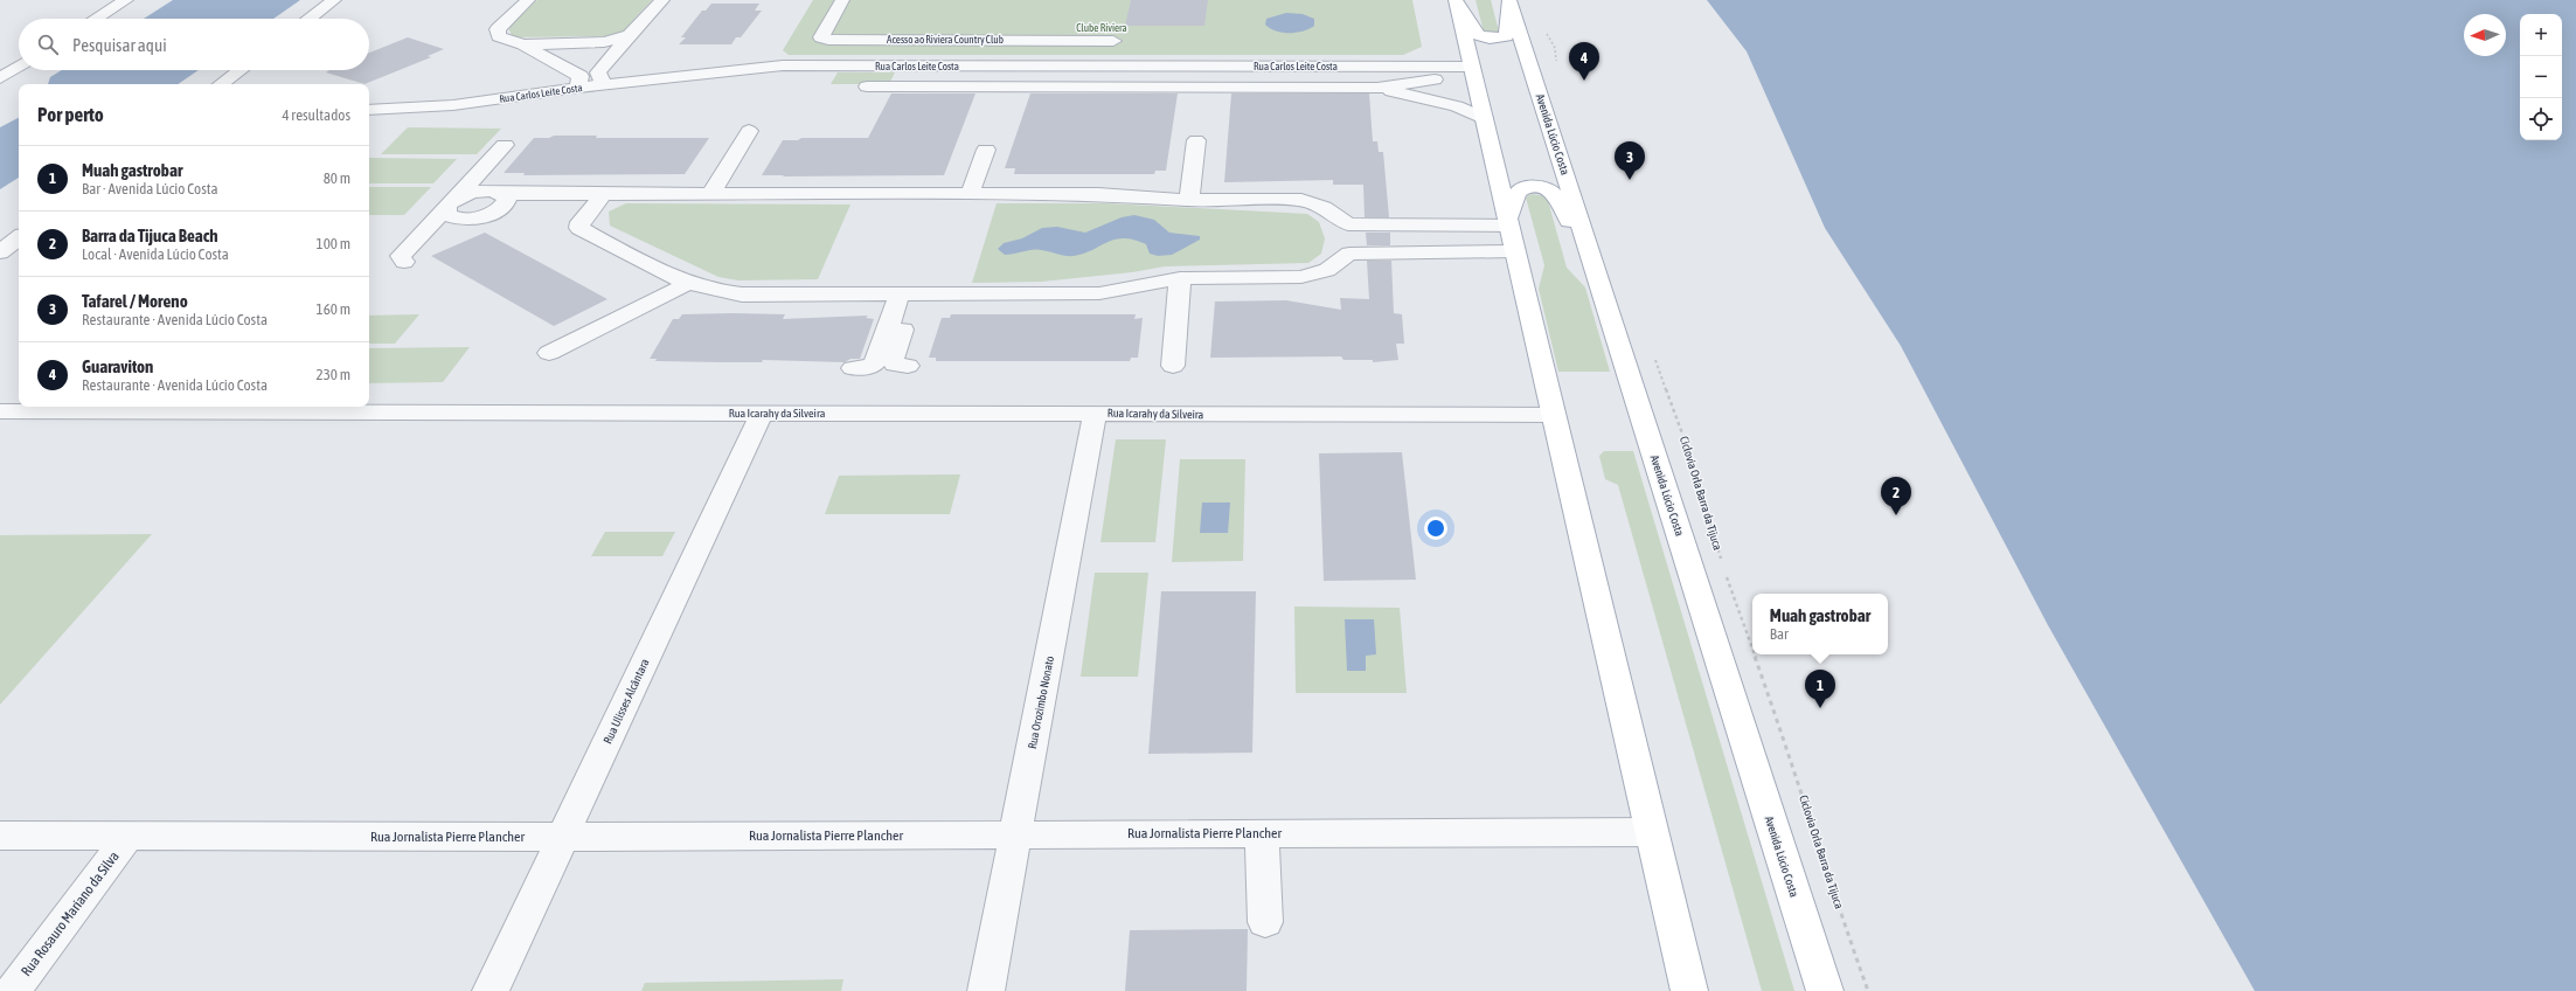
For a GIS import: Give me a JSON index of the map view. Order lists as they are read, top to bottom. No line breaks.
{"streets":{"main road":["Avenida Lúcio Costa"],"street":["Acesso ao Riviera Country Club","Rua Carlos Leite Costa","Rua Icarahy da Silveira","Rua Ulisses Alcântara","Rua Orozimbo Nonato","Rua Jornalista Pierre Plancher","Rua Rosauro Mariano da Silva"],"path":["Ciclovia Orla Barra da Tijuca"]},"crossings":[["Rua Icarahy da Silveira","Rua Ulisses Alcântara"],["Rua Icarahy da Silveira","Rua Orozimbo Nonato"],["Rua Ulisses Alcântara","Rua Jornalista Pierre Plancher"],["Rua Orozimbo Nonato","Rua Jornalista Pierre Plancher"],["Rua Jornalista Pierre Plancher","Rua Rosauro Mariano da Silva"]],"parks":["Clube Riviera"],"north":"left","page":{"map_buttons":["+","−"],"search":"Pesquisar aqui","pins":["4","3","2","1"],"heading":["Por perto","4 resultados"],"list":[{"mark":"1","name":"Muah gastrobar","note":"Bar · Avenida Lúcio Costa","value":"80 m"},{"mark":"2","name":"Barra da Tijuca Beach","note":"Local · Avenida Lúcio Costa","value":"100 m"},{"mark":"3","name":"Tafarel / Moreno","note":"Restaurante · Avenida Lúcio Costa","value":"160 m"},{"mark":"4","name":"Guaraviton","note":"Restaurante · Avenida Lúcio Costa","value":"230 m"}],"popup":["Muah gastrobar","Bar"]}}
